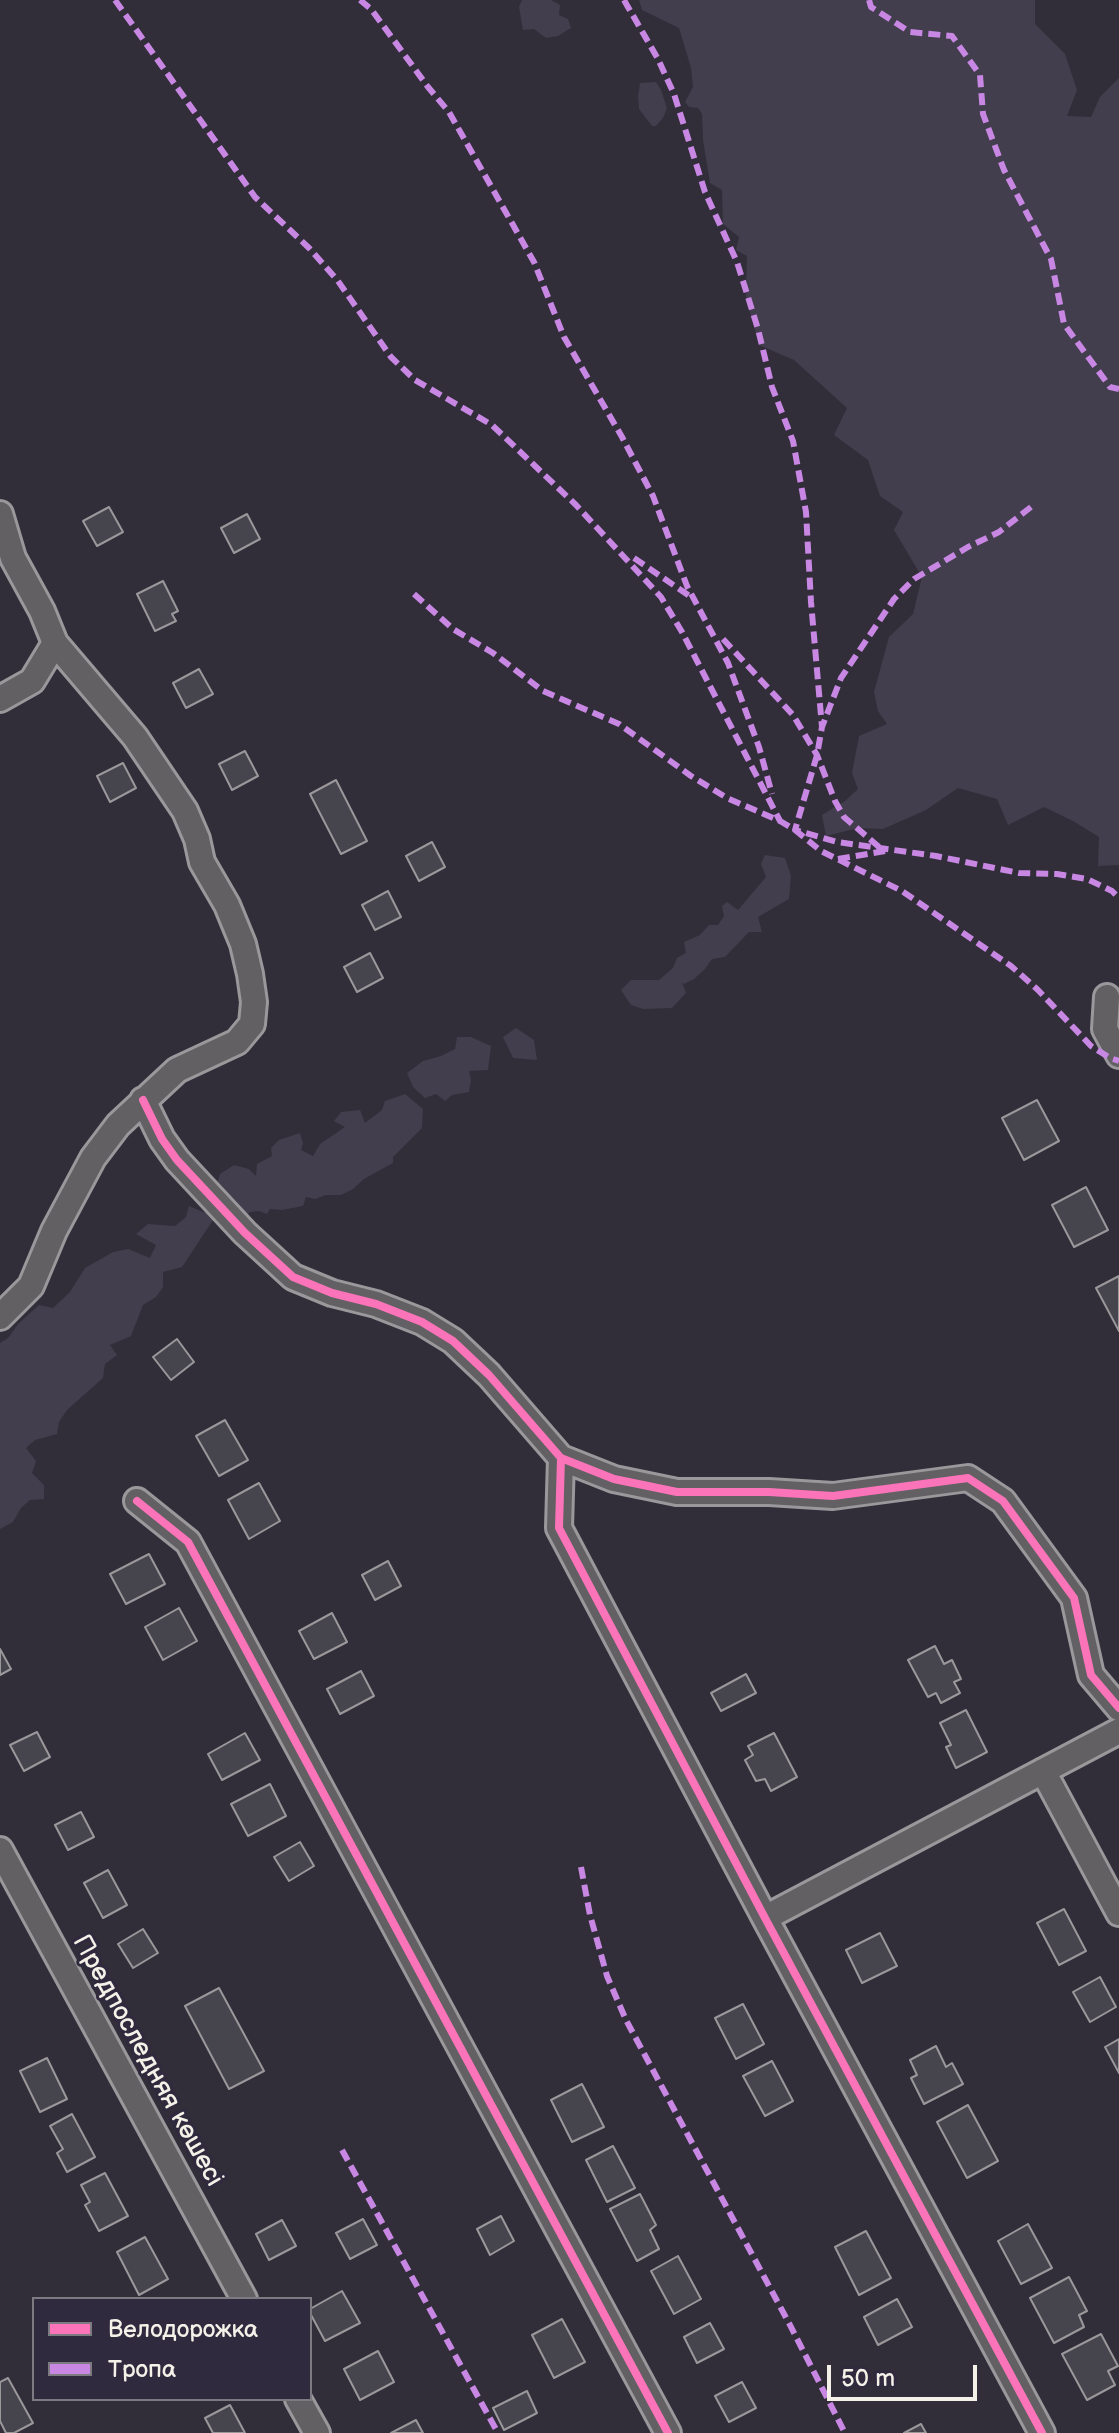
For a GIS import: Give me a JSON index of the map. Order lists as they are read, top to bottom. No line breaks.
{"streets":{"street":["Предпоследняя көшесі"]},"legend":["Велодорожка","Тропа"],"scale_bar":"50 m"}
